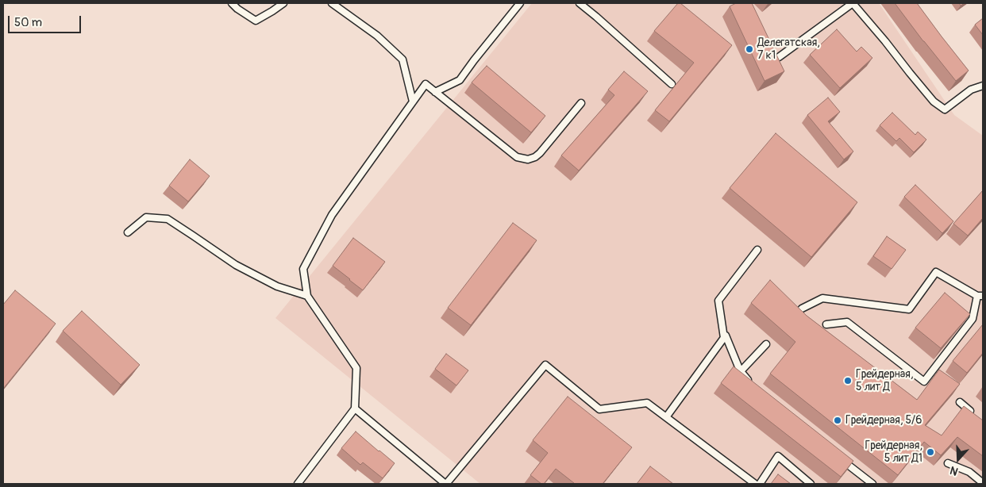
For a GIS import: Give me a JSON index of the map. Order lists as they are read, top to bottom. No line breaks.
{"places":["Делегатская, 7 к1","Грейдерная, 5 лит Д","Грейдерная, 5/6","Грейдерная, 5 лит Д1"],"scale_bar":"50 m","north":"bottom"}
